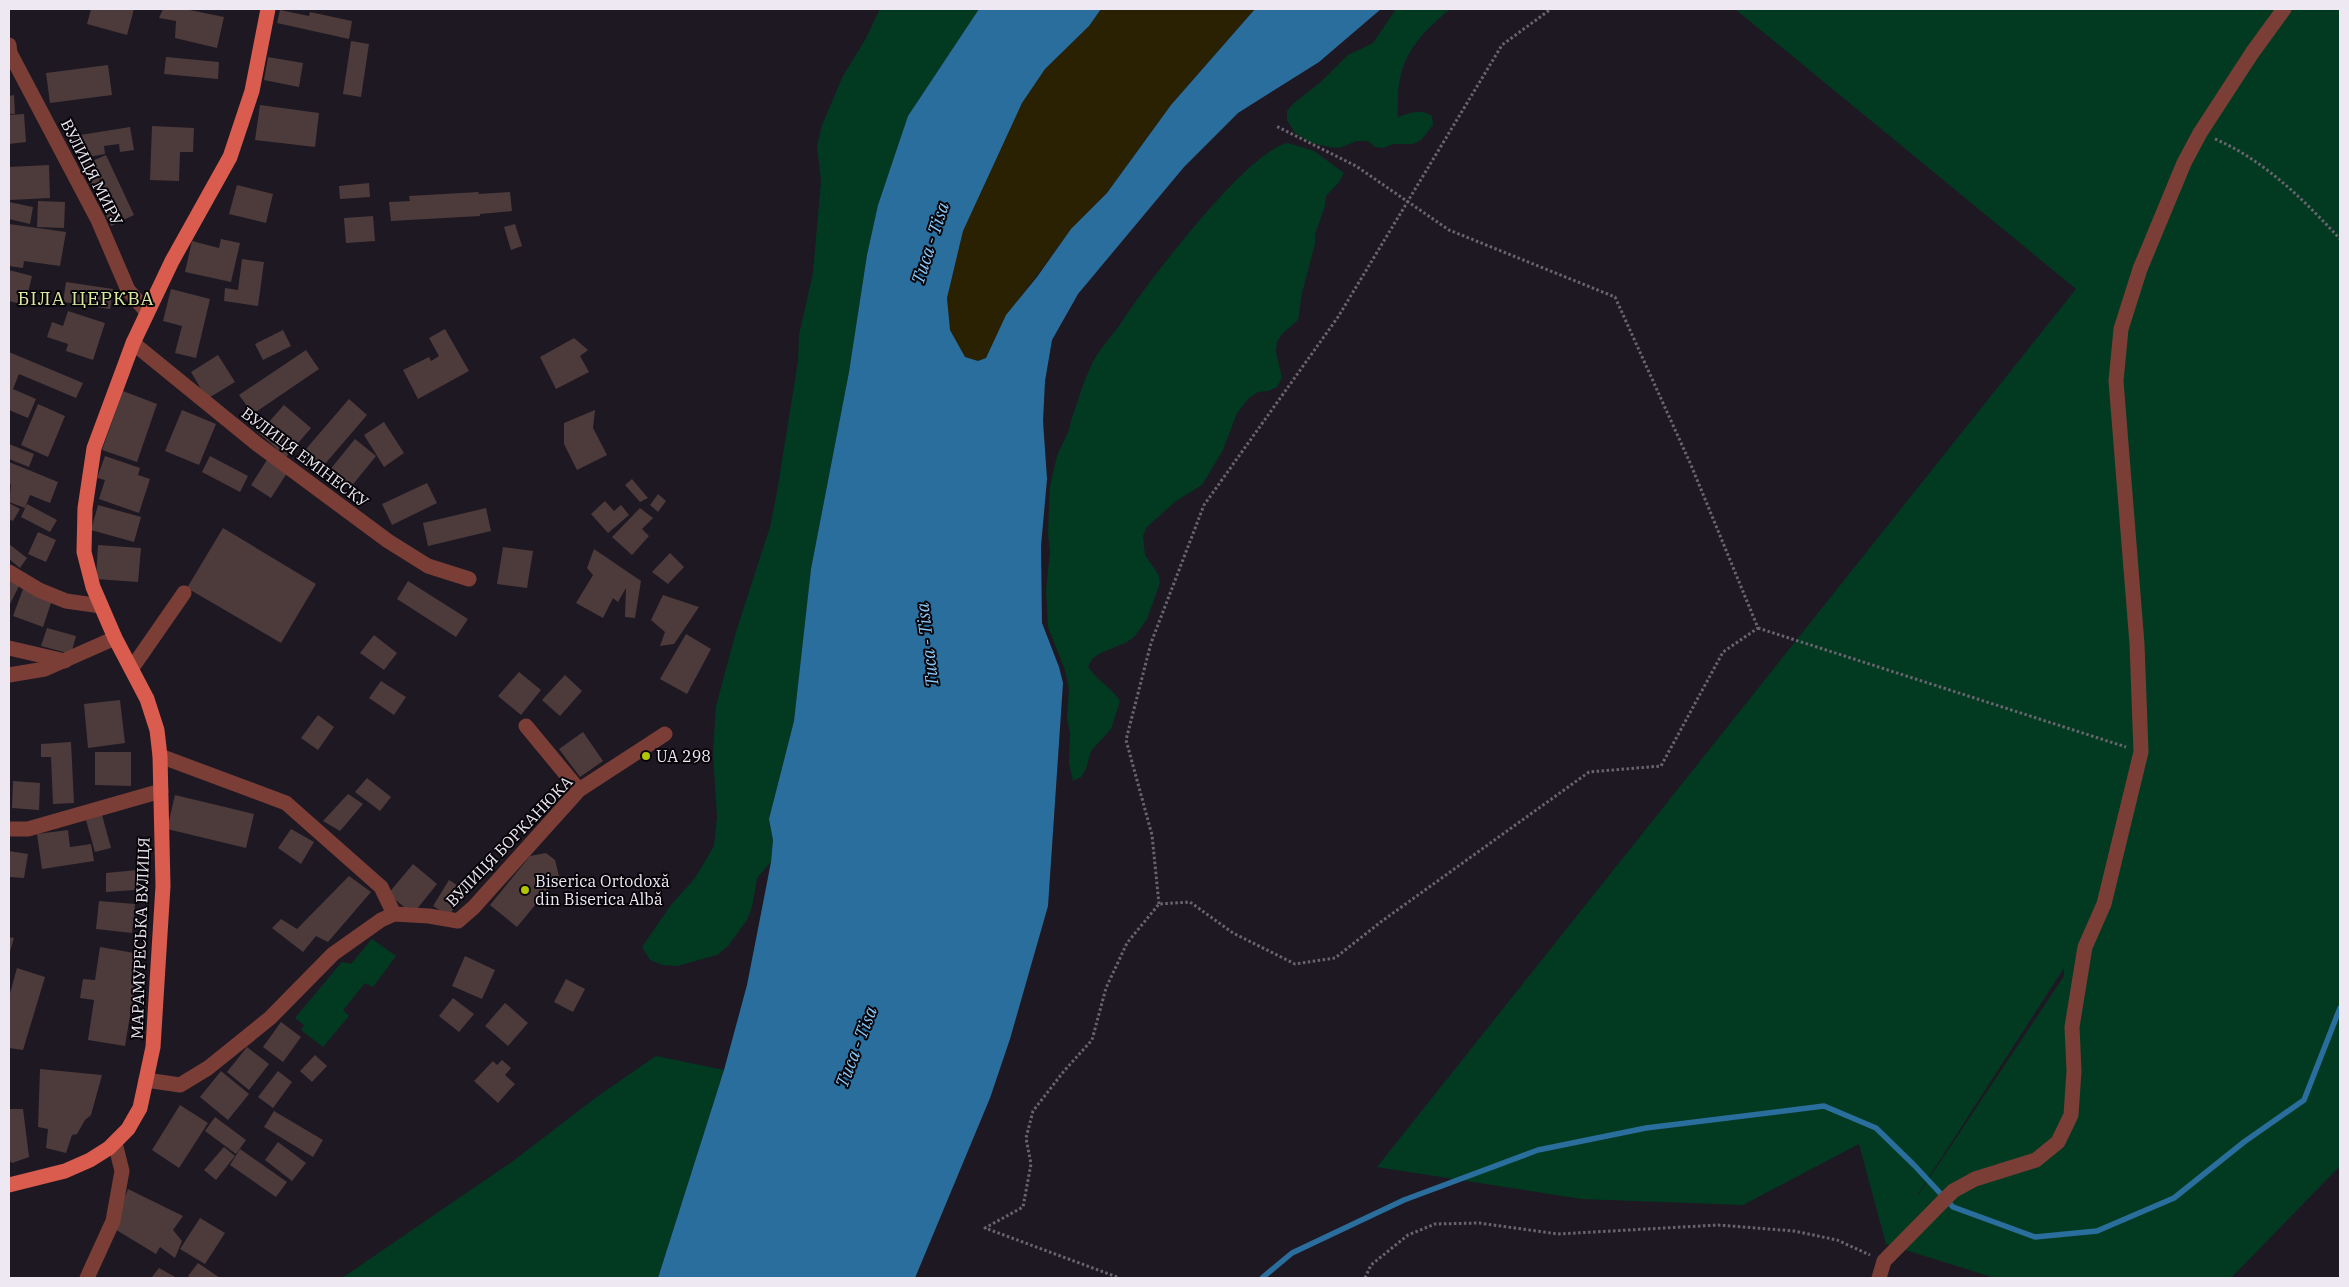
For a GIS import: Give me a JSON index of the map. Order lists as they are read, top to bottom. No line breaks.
{"streets":{"main road":["МАРАМУРЕСЬКА ВУЛИЦЯ"],"street":["ВУЛИЦЯ МИРУ","ВУЛИЦЯ ЕМІНЕСКУ","ВУЛИЦЯ БОРКАНЮКА"]},"crossings":[["ВУЛИЦЯ МИРУ","МАРАМУРЕСЬКА ВУЛИЦЯ"],["ВУЛИЦЯ ЕМІНЕСКУ","МАРАМУРЕСЬКА ВУЛИЦЯ"]],"districts":["БІЛА ЦЕРКВА"],"water":["Тиса - Tisa"],"places":["UA 298","Biserica Ortodoxă din Biserica Albă"]}
